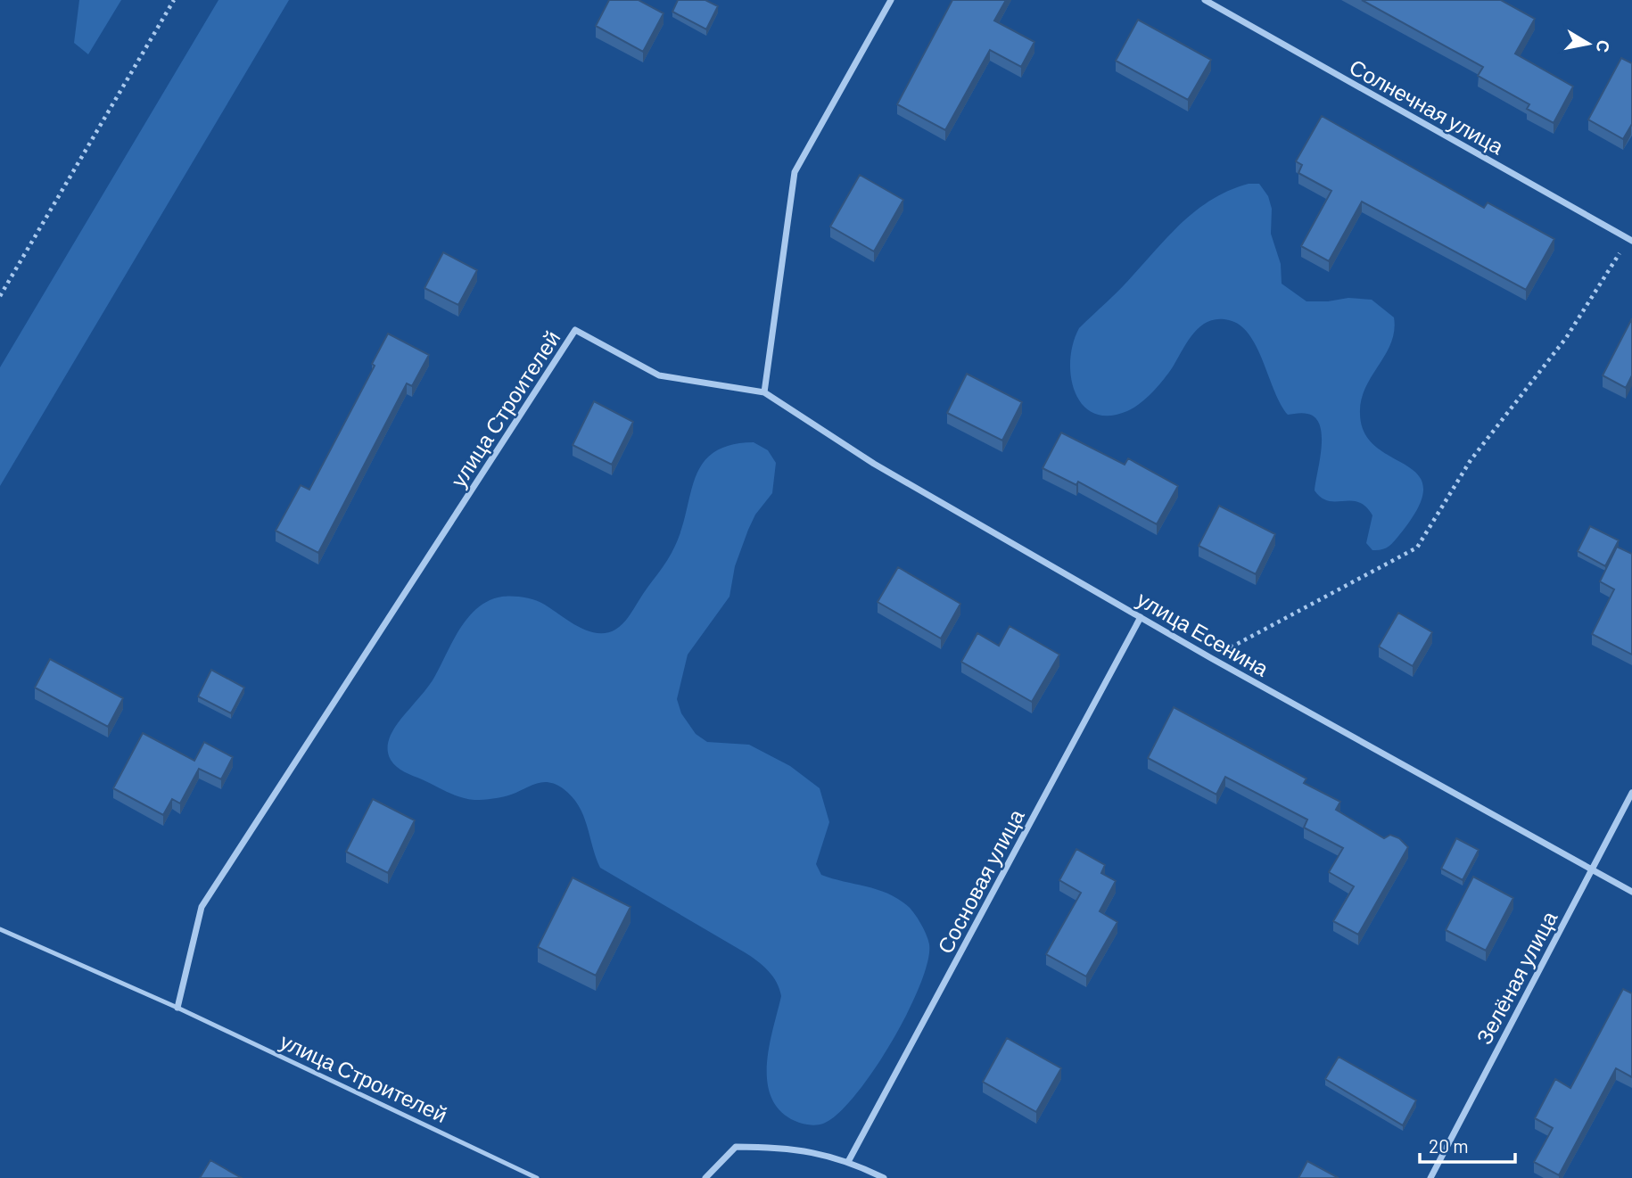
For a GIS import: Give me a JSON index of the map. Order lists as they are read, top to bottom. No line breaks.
{"streets":{"street":["Солнечная улица","улица Строителей","улица Есенина","Сосновая улица","Зелёная улица"]},"crossings":[["улица Строителей","улица Есенина"],["улица Есенина","Сосновая улица"],["улица Есенина","Зелёная улица"]],"scale_bar":"20 m","north":"right"}
